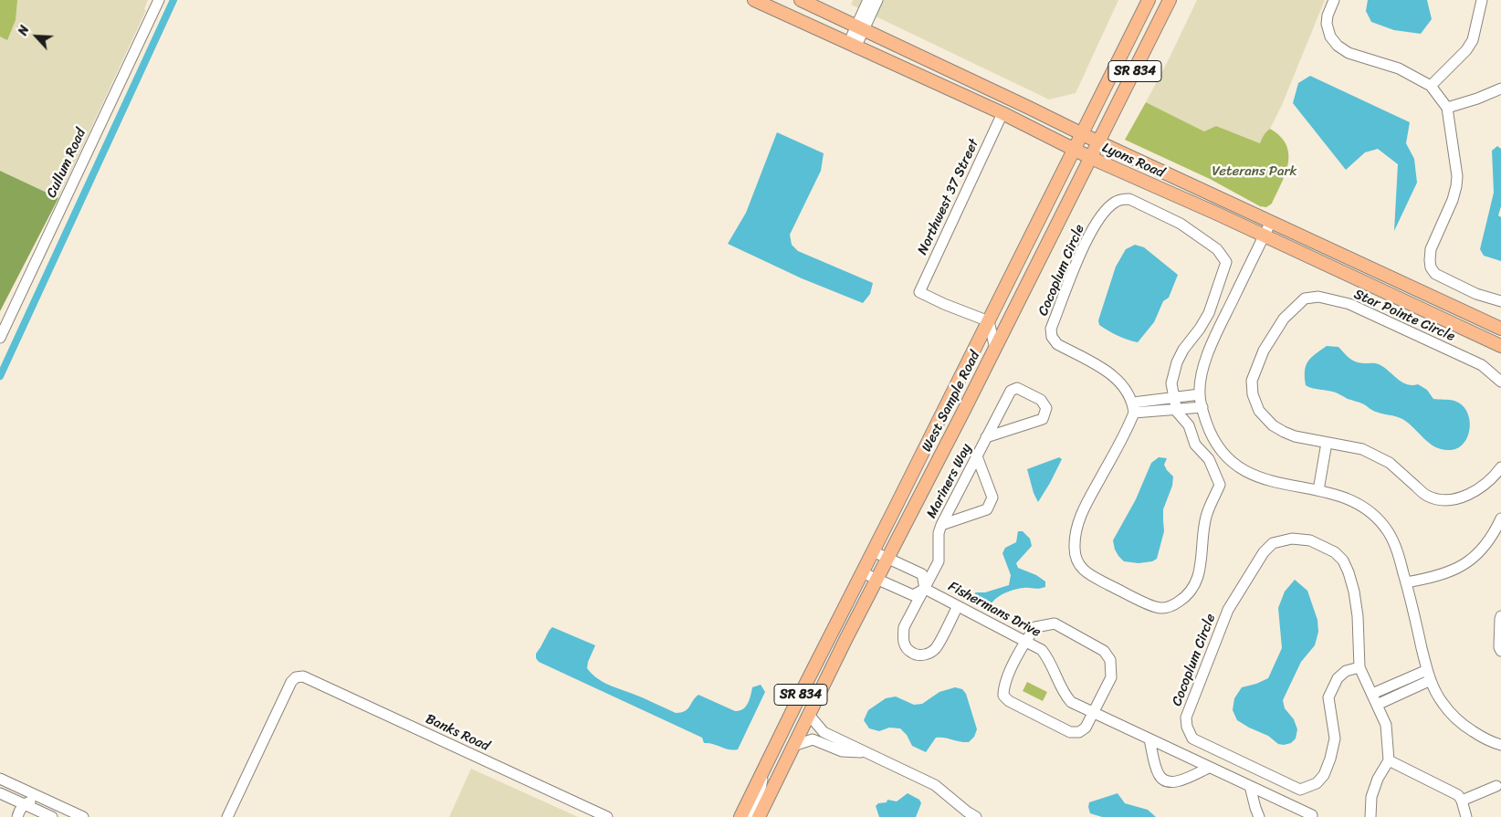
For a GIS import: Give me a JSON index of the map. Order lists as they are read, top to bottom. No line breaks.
{"streets":{"main road":["SR 834","Lyons Road","West Sample Road"],"street":["Cullum Road","Northwest 37 Street","Cocoplum Circle","Star Pointe Circle","Mariners Way","Fishermans Drive","Banks Road"]},"crossings":[["Lyons Road","Northwest 37 Street"],["Lyons Road","West Sample Road"],["Northwest 37 Street","West Sample Road"],["Mariners Way","Fishermans Drive"]],"parks":["Veterans Park"],"north":"top left"}
